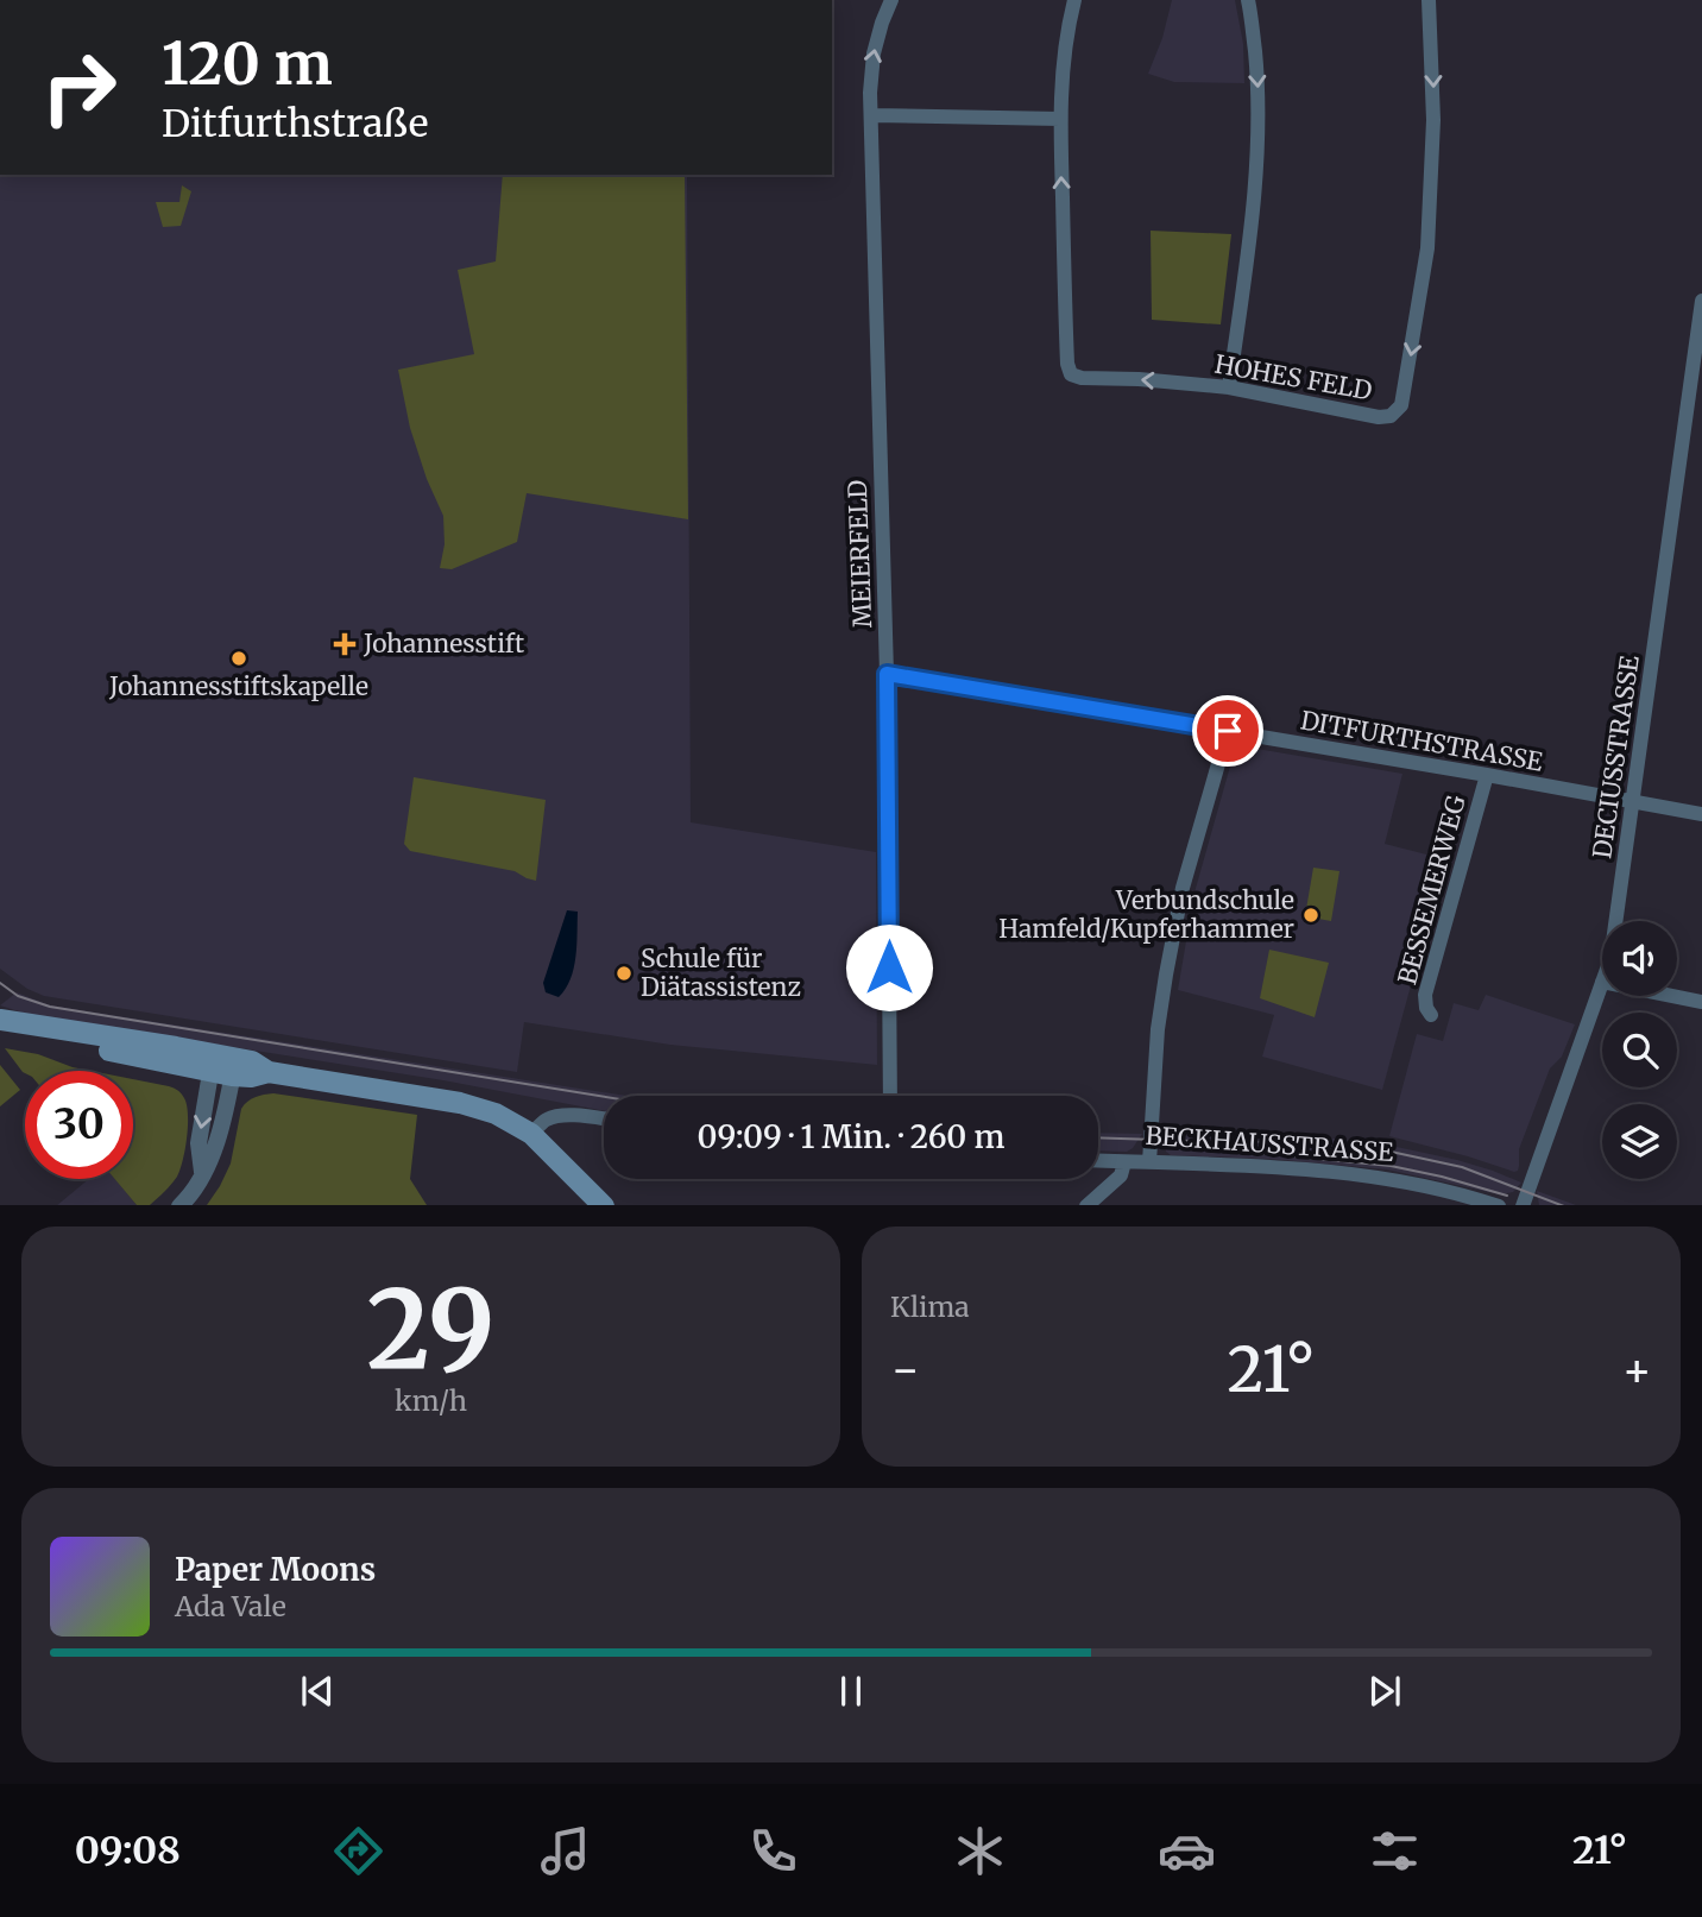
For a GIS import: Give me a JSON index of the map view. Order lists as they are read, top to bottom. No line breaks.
{"streets":{"street":["HOHES FELD","MEIERFELD","DITFURTHSTRASSE","DECIUSSTRASSE","BESSEMERWEG","BECKHAUSSTRASSE"]},"crossings":[["MEIERFELD","DITFURTHSTRASSE"],["DITFURTHSTRASSE","DECIUSSTRASSE"],["DITFURTHSTRASSE","BESSEMERWEG"]],"places":{"health":["Johannesstift"],"other":["Johannesstiftskapelle","Verbundschule Hamfeld/Kupferhammer","Schule für Diätassistenz"]},"page":{"turn":["120 m","Ditfurthstraße"],"limit":"30","trip":"09:09 · 1 Min. · 260 m","tile":[["29","km/h"],"Klima"],"heat":["−","21°","+"],"song":["Paper Moons","Ada Vale"],"tabs":["09:08","21°"]}}
